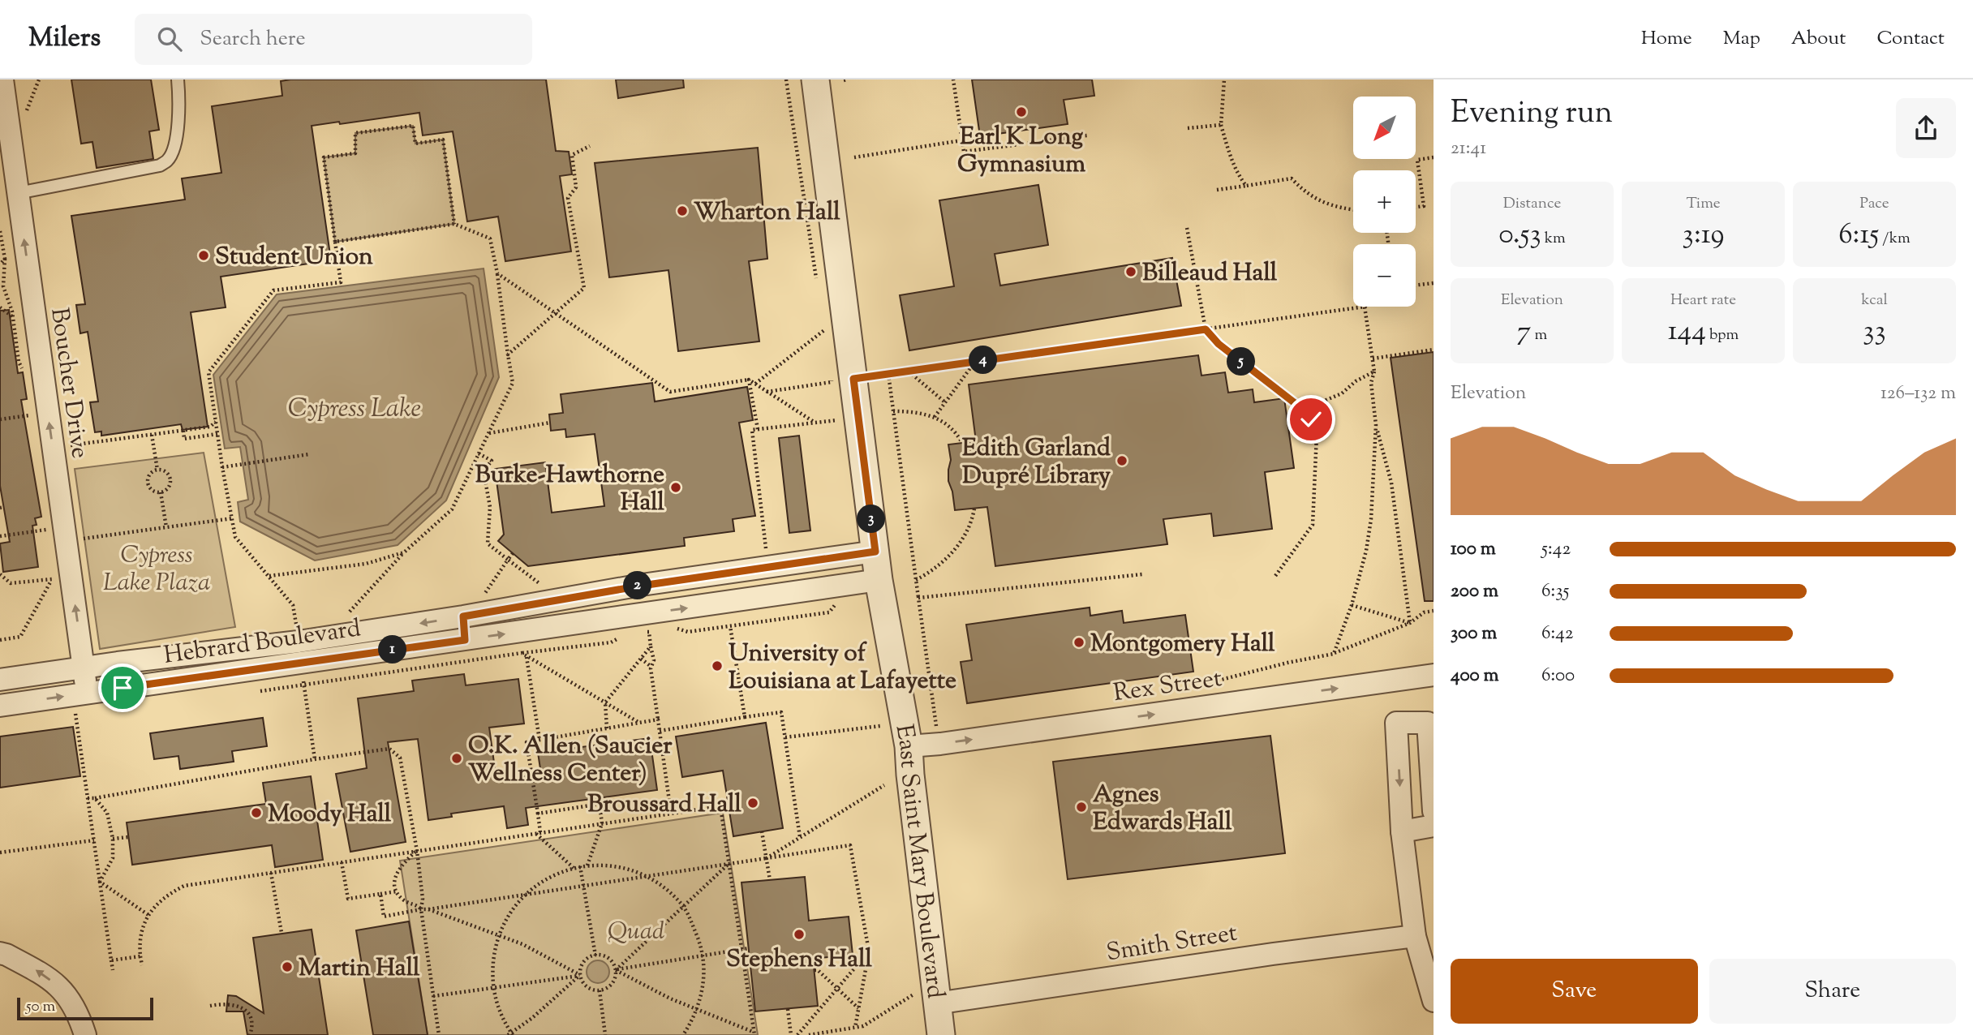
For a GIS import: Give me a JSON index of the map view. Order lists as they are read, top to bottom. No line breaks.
{"streets":{"street":["Boucher Drive","Hebrard Boulevard","Rex Street","East Saint Mary Boulevard","Smith Street"]},"crossings":[["Boucher Drive","Hebrard Boulevard"],["Hebrard Boulevard","East Saint Mary Boulevard"],["Rex Street","East Saint Mary Boulevard"],["East Saint Mary Boulevard","Smith Street"]],"one_way":["Boucher Drive","Rex Street"],"water":["Cypress Lake"],"parks":["Cypress Lake Plaza","Quad"],"places":["Earl K Long Gymnasium","Wharton Hall","Student Union","Billeaud Hall","Edith Garland Dupré Library","Burke-Hawthorne Hall","Montgomery Hall","University of Louisiana at Lafayette","O.K. Allen (Saucier Wellness Center)","Broussard Hall","Agnes Edwards Hall","Moody Hall","Stephens Hall","Martin Hall"],"scale_bar":"50 m","north":"bottom left","page":{"header":"Milers","search":"Search here","nav":["Home","Map","About","Contact"],"heading":["Evening run","21:41"],"map_buttons":["+","−"],"stats":[["Distance","0.53 km"],["Time","3:19"],["Pace","6:15 /km"],["Elevation","7 m"],["Heart rate","144 bpm"],["kcal","33"]],"pins":["4","5","3","2","1"],"chart":["Elevation","126–132 m"],"list":[{"name":"100 m","note":"5:42"},{"name":"200 m","note":"6:35"},{"name":"300 m","note":"6:42"},{"name":"400 m","note":"6:00"}],"buttons":["Save","Share"],"scale":"50 m"}}
